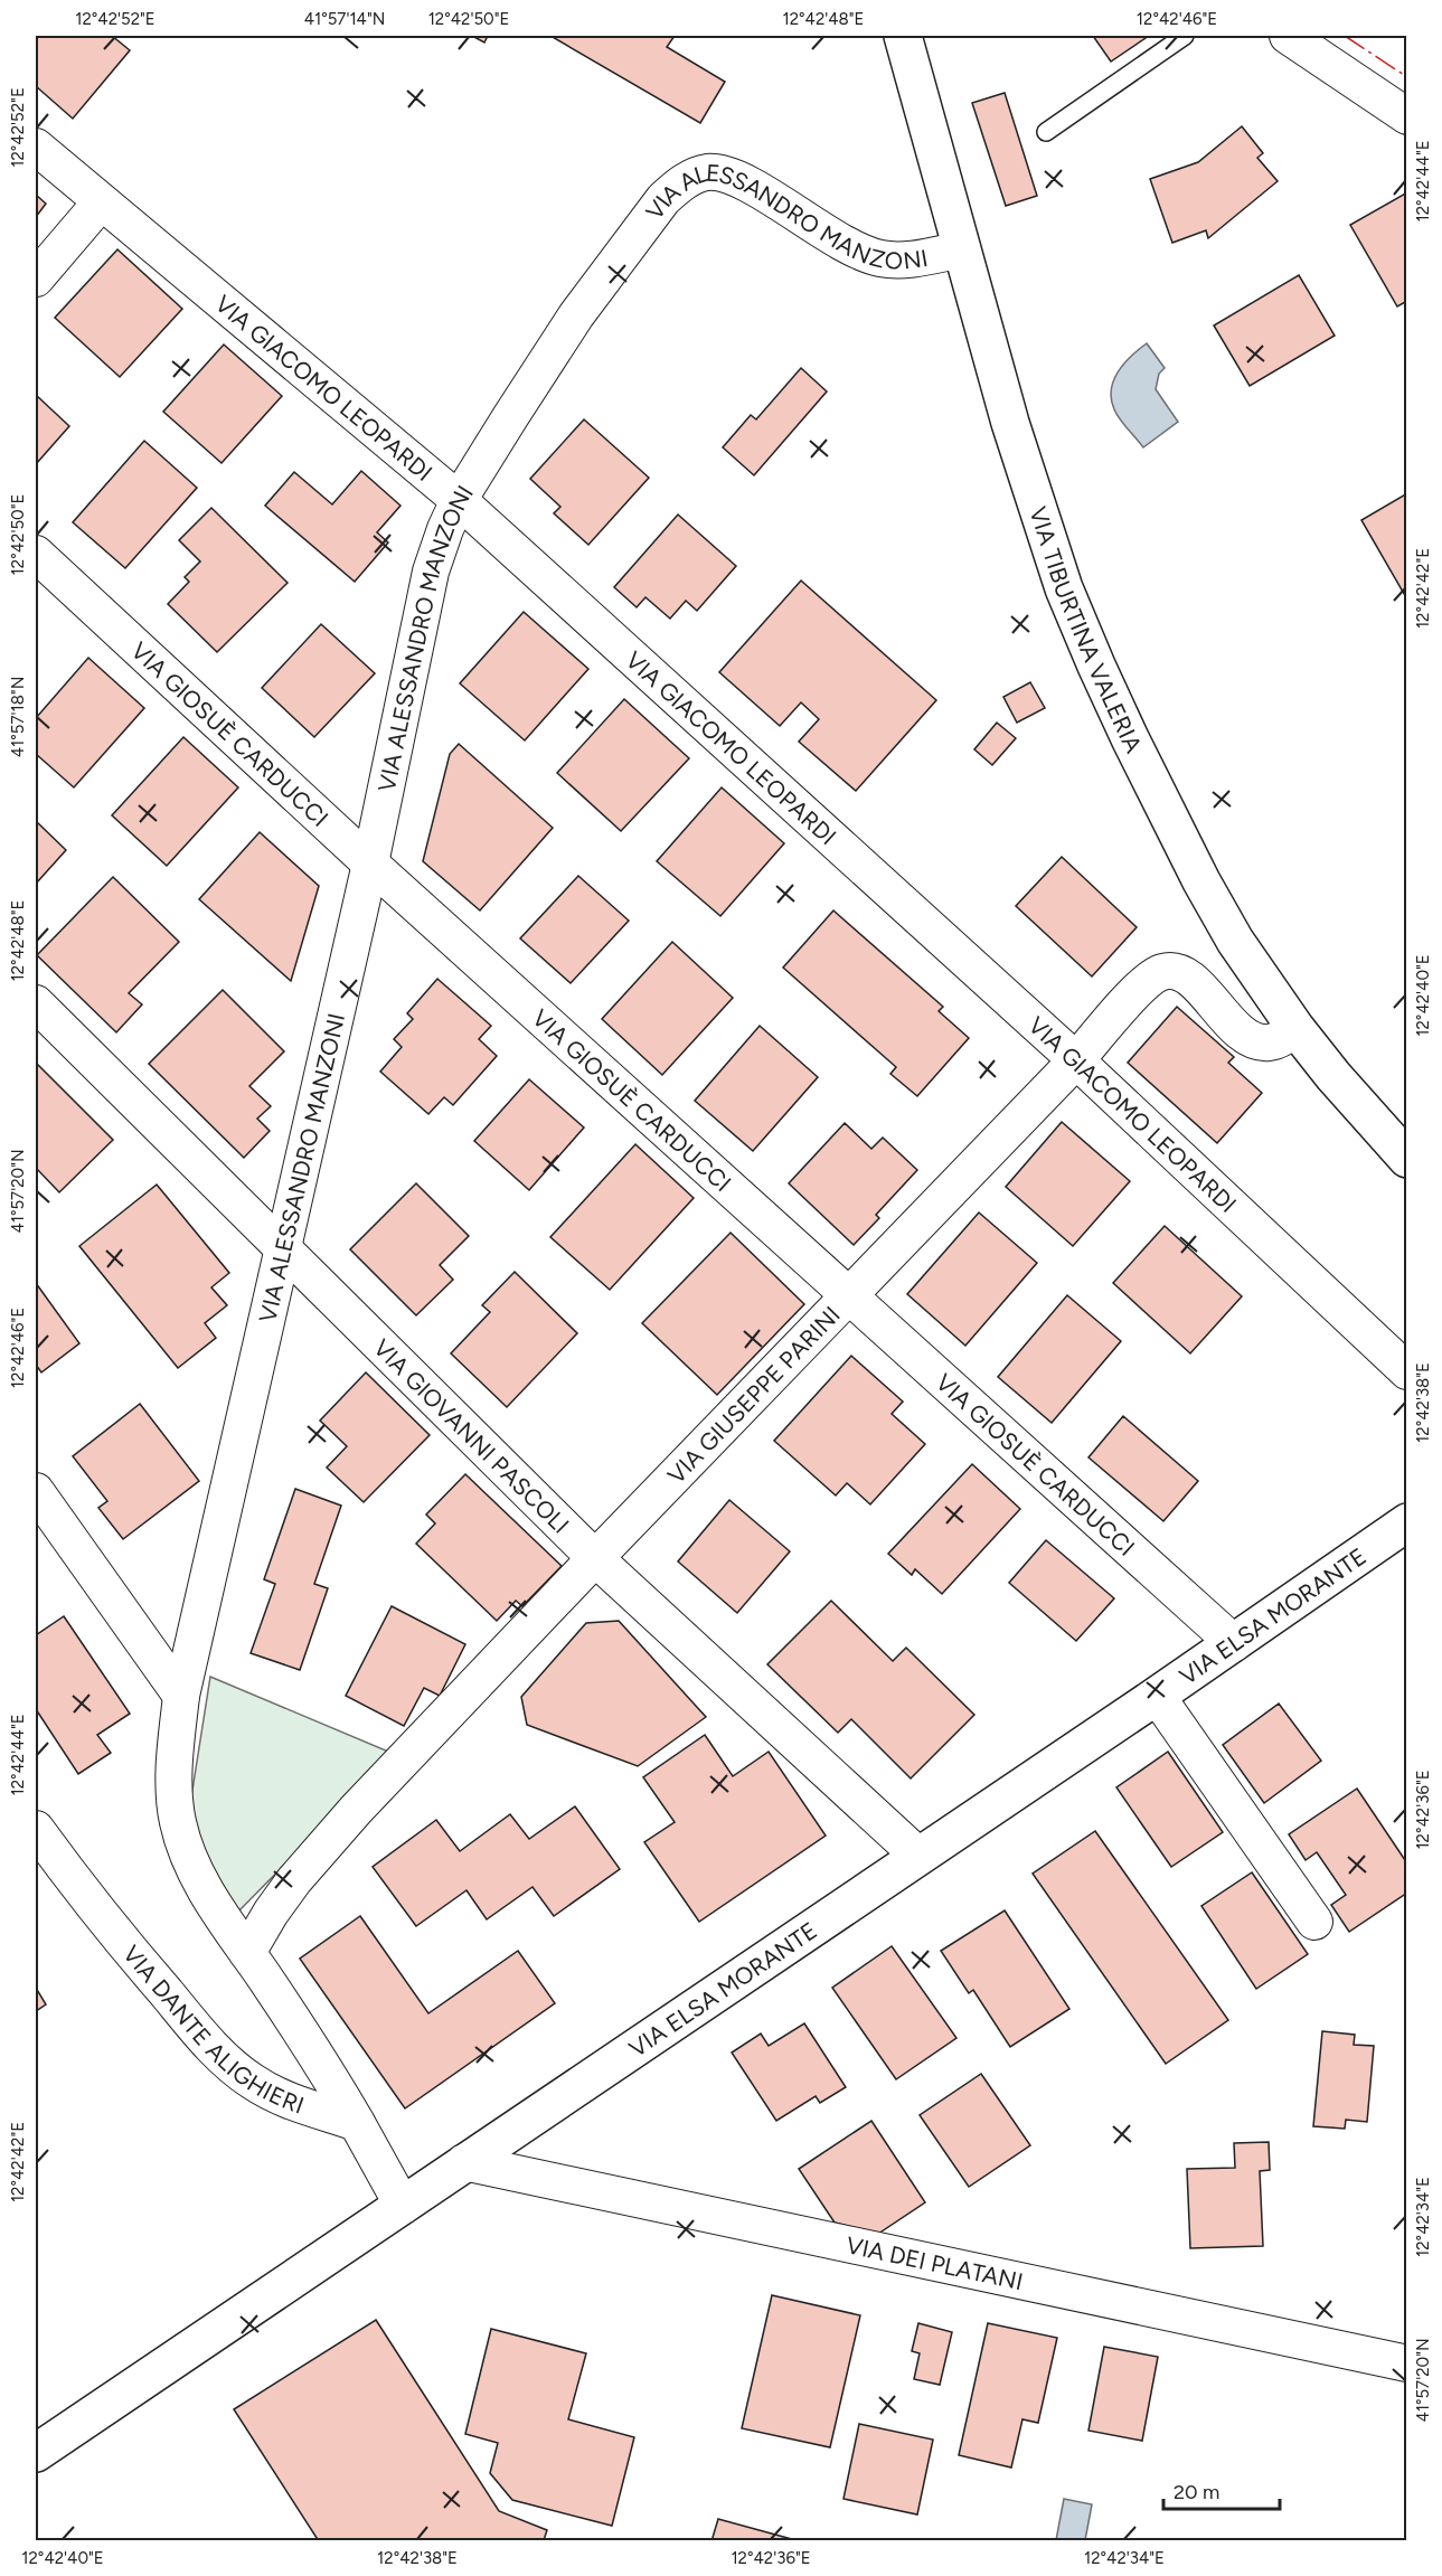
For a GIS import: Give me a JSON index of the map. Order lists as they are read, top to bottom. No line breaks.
{"streets":{"street":["VIA ALESSANDRO MANZONI","VIA GIACOMO LEOPARDI","VIA TIBURTINA VALERIA","VIA GIOSUÈ CARDUCCI","VIA GIUSEPPE PARINI","VIA GIOVANNI PASCOLI","VIA ELSA MORANTE","VIA DANTE ALIGHIERI","VIA DEI PLATANI"]},"crossings":[["VIA ALESSANDRO MANZONI","VIA GIACOMO LEOPARDI"],["VIA ALESSANDRO MANZONI","VIA TIBURTINA VALERIA"],["VIA ALESSANDRO MANZONI","VIA GIOSUÈ CARDUCCI"],["VIA ALESSANDRO MANZONI","VIA GIUSEPPE PARINI"],["VIA ALESSANDRO MANZONI","VIA GIOVANNI PASCOLI"],["VIA ALESSANDRO MANZONI","VIA DANTE ALIGHIERI"],["VIA GIACOMO LEOPARDI","VIA GIUSEPPE PARINI"],["VIA TIBURTINA VALERIA","VIA GIUSEPPE PARINI"],["VIA GIOSUÈ CARDUCCI","VIA GIUSEPPE PARINI"],["VIA GIOSUÈ CARDUCCI","VIA ELSA MORANTE"],["VIA GIUSEPPE PARINI","VIA GIOVANNI PASCOLI"],["VIA GIOVANNI PASCOLI","VIA ELSA MORANTE"],["VIA ELSA MORANTE","VIA DEI PLATANI"]],"scale_bar":"20 m","coordinates":["12°42'52\"E","41°57'14\"N","12°42'50\"E","12°42'48\"E","12°42'46\"E","12°42'44\"E","12°42'42\"E","41°57'18\"N","12°42'40\"E","41°57'20\"N","12°42'38\"E","12°42'36\"E","12°42'34\"E"]}
